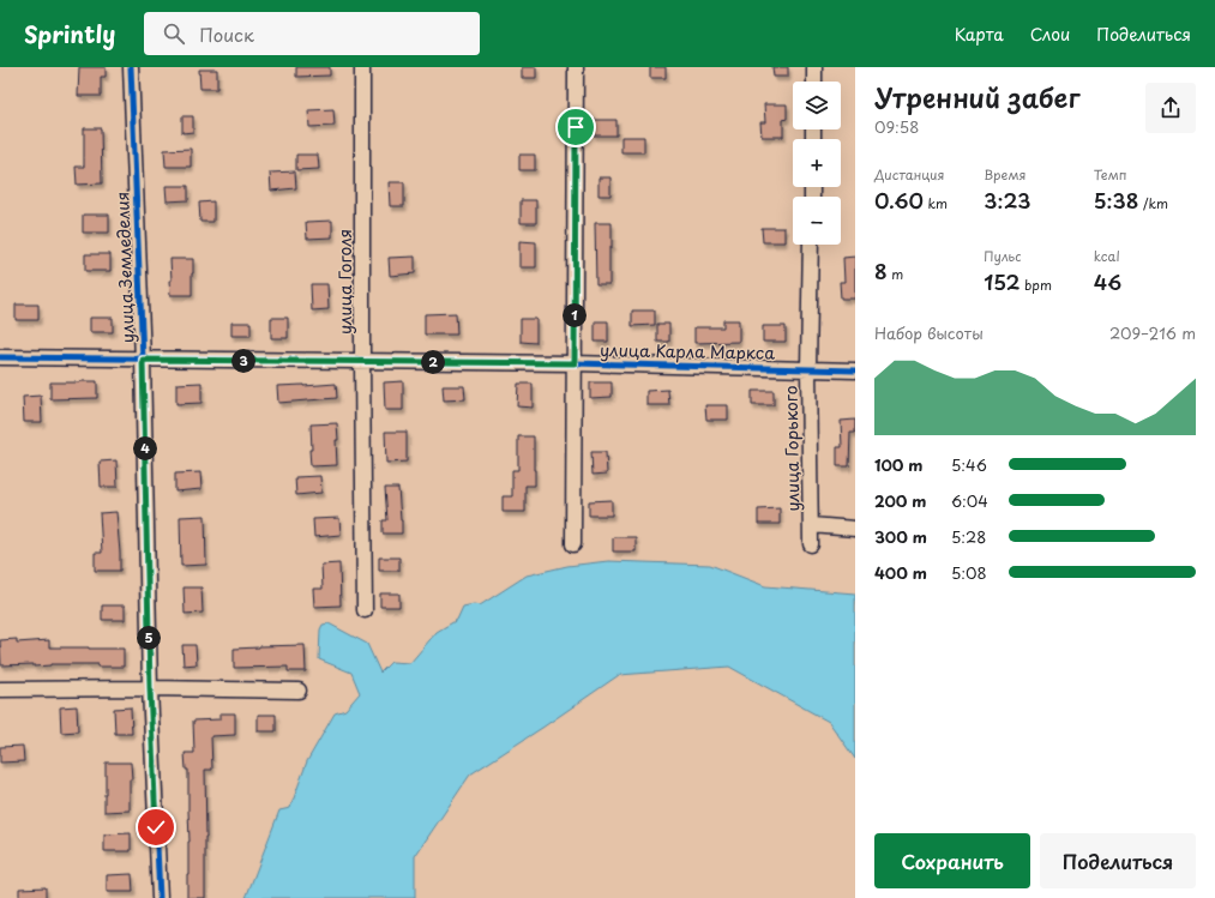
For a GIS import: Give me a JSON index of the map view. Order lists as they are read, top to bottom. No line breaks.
{"streets":{"street":["улица Земледелия","улица Гоголя","улица Карла Маркса","улица Горького"]},"crossings":[["улица Земледелия","улица Карла Маркса"],["улица Гоголя","улица Карла Маркса"],["улица Карла Маркса","улица Горького"]],"page":{"header":"Sprintly","search":"Поиск","nav":["Карта","Слои","Поделиться"],"heading":["Утренний забег","09:58"],"map_buttons":["+","−"],"stats":[["Дистанция","0.60 km"],["Время","3:23"],["Темп","5:38 /km"],["8 m"],["Пульс","152 bpm"],["kcal","46"]],"pins":["1","3","2","4","5"],"chart":["Набор высоты","209–216 m"],"list":[{"name":"100 m","note":"5:46"},{"name":"200 m","note":"6:04"},{"name":"300 m","note":"5:28"},{"name":"400 m","note":"5:08"}],"buttons":["Сохранить","Поделиться"]}}
